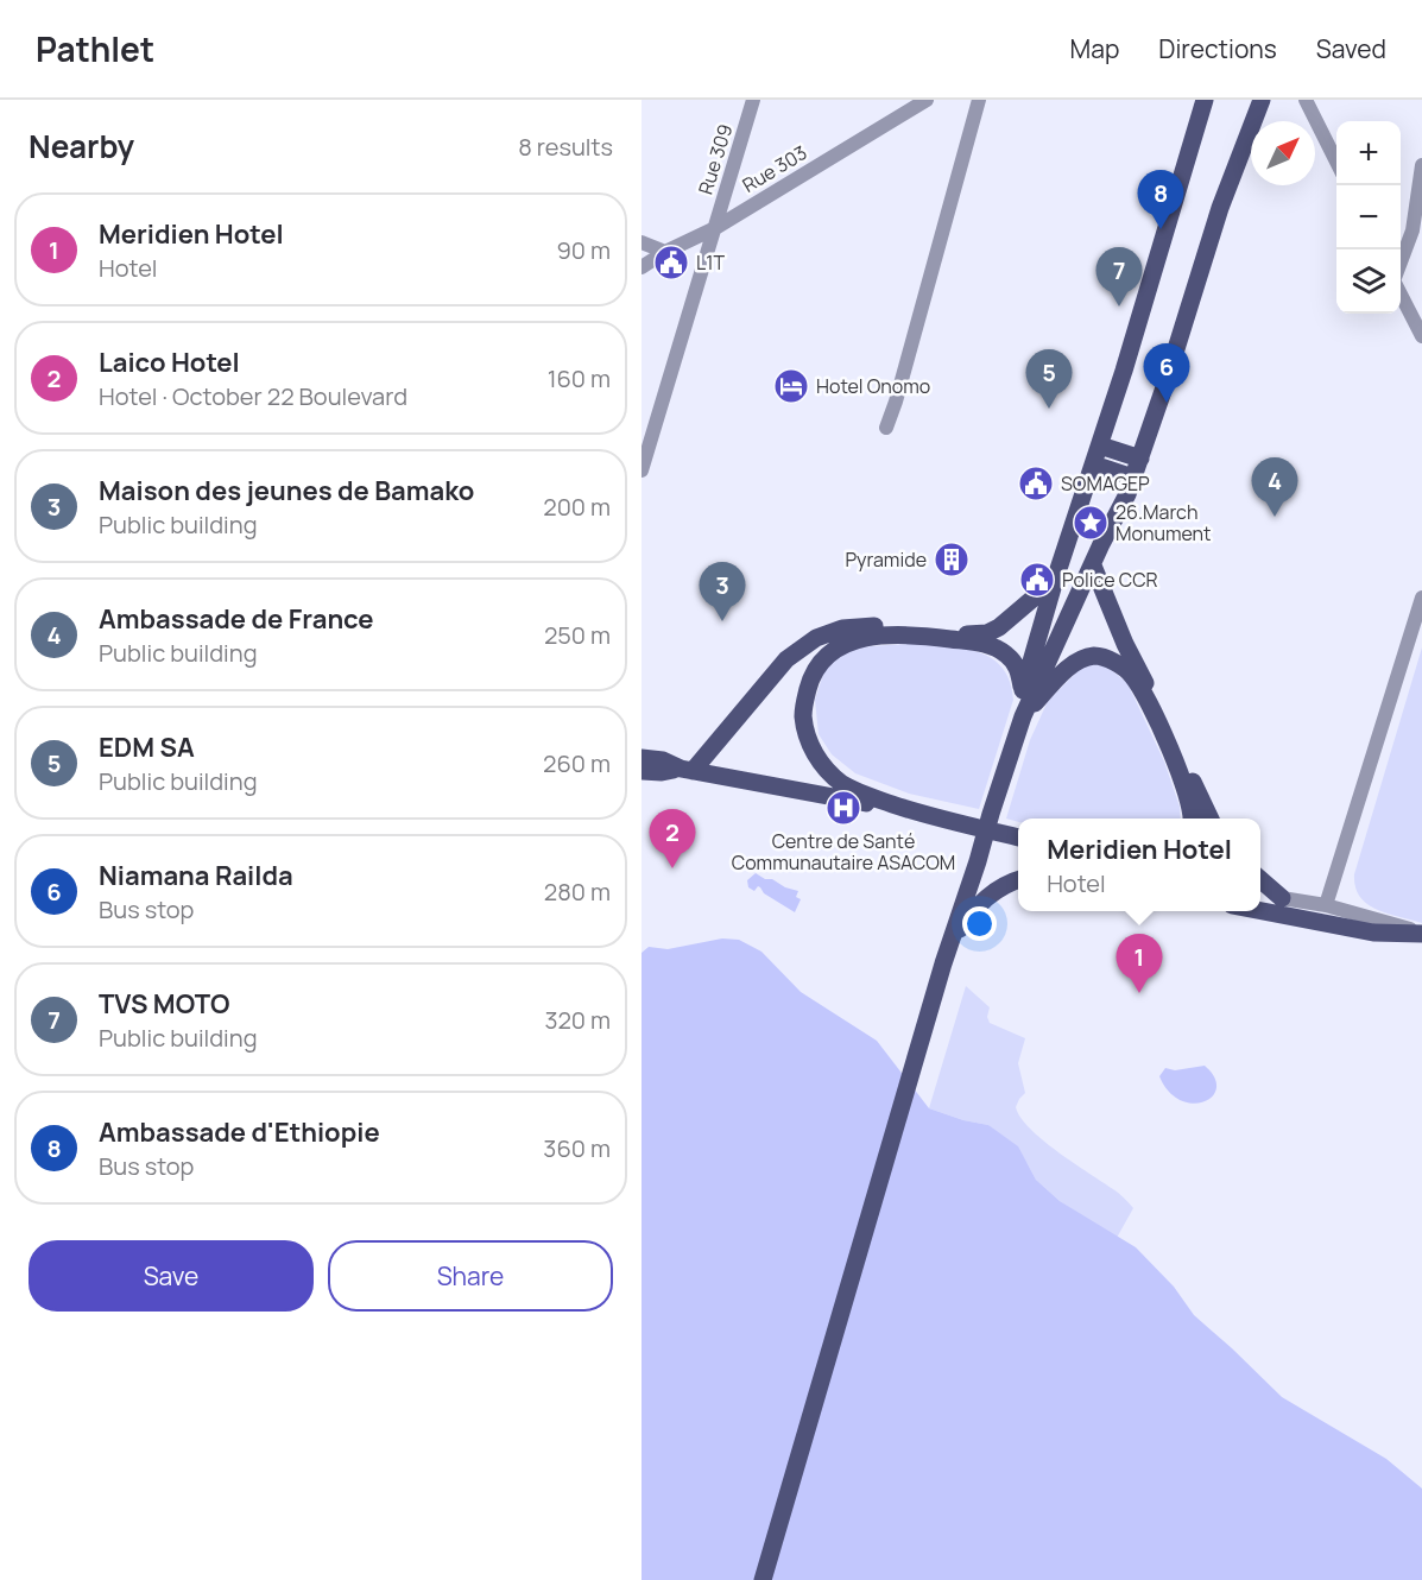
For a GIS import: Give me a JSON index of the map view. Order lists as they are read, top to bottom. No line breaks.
{"streets":{"street":["Rue 309","Rue 303"]},"crossings":[["Rue 309","Rue 303"]],"places":{"public building":["L1T","SOMAGEP","Police CCR"],"hotel":["Hotel Onomo"],"place":["26.March Monument"],"building":["Pyramide"],"hospital":["Centre de Santé Communautaire ASACOM"]},"north":"top right","page":{"header":"Pathlet","nav":["Map","Directions","Saved"],"heading":["Nearby","8 results"],"map_buttons":["+","−"],"pins":["8","7","6","5","4","3","2","1"],"list":[{"mark":"1","name":"Meridien Hotel","note":"Hotel","value":"90 m"},{"mark":"2","name":"Laico Hotel","note":"Hotel · October 22 Boulevard","value":"160 m"},{"mark":"3","name":"Maison des jeunes de Bamako","note":"Public building","value":"200 m"},{"mark":"4","name":"Ambassade de France","note":"Public building","value":"250 m"},{"mark":"5","name":"EDM SA","note":"Public building","value":"260 m"},{"mark":"6","name":"Niamana Railda","note":"Bus stop","value":"280 m"},{"mark":"7","name":"TVS MOTO","note":"Public building","value":"320 m"},{"mark":"8","name":"Ambassade d'Ethiopie","note":"Bus stop","value":"360 m"}],"popup":["Meridien Hotel","Hotel"],"buttons":["Save","Share"]}}
